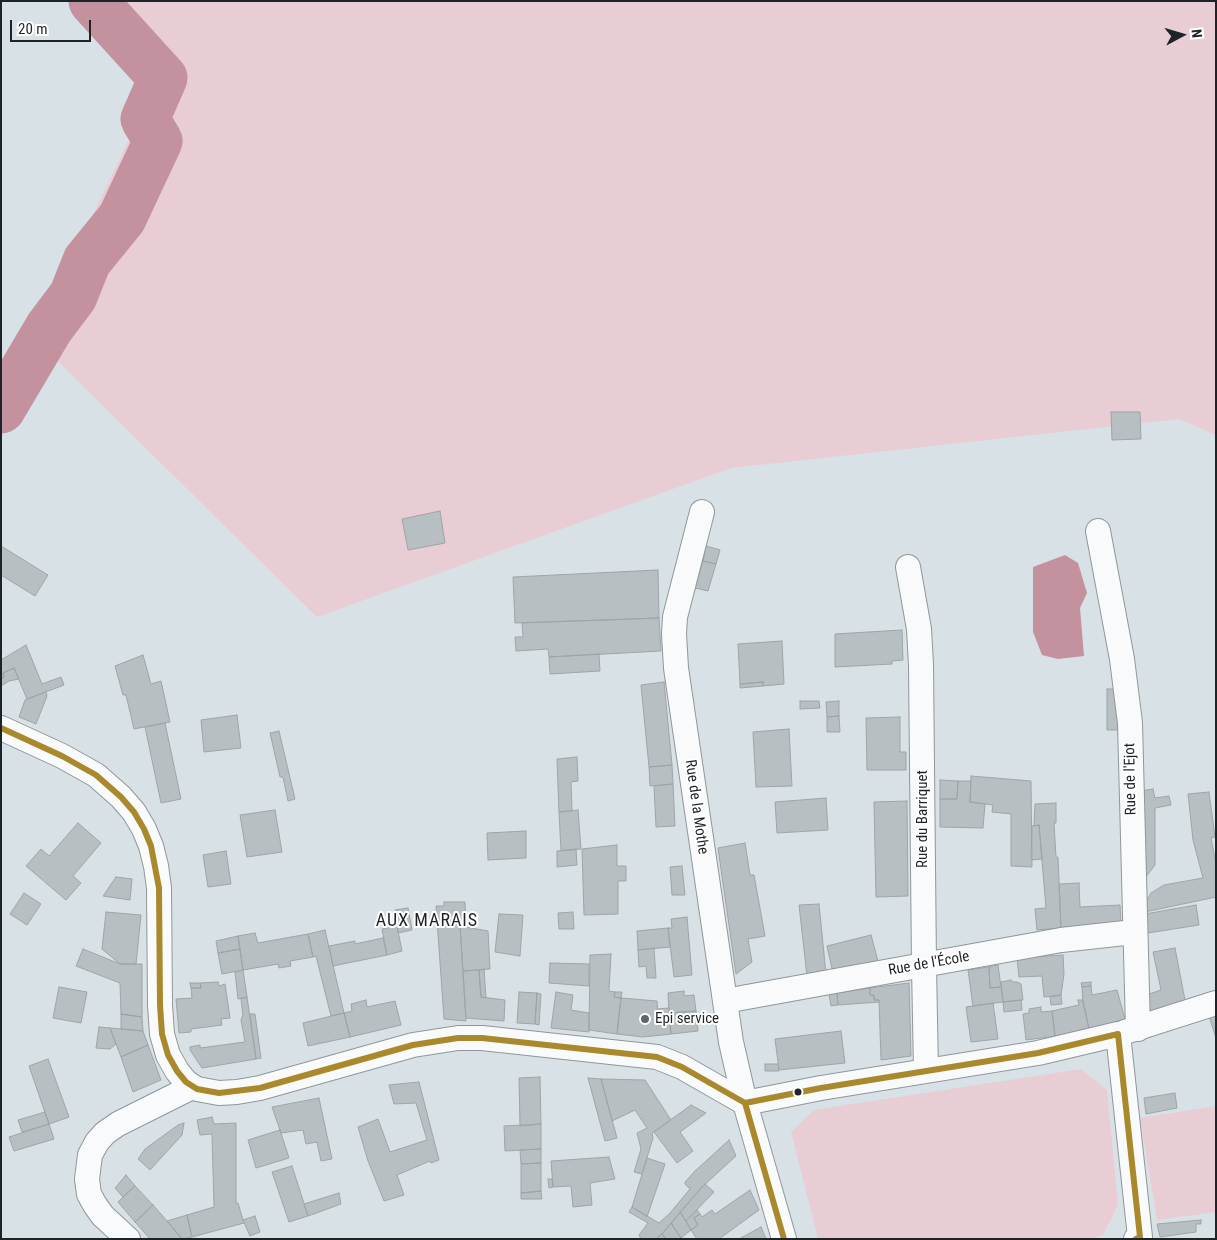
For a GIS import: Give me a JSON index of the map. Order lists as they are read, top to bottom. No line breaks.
{"streets":{"street":["Rue de l'Ejot","Rue de la Mothe","Rue du Barriquet","Rue de l'École"]},"crossings":[["Rue de l'Ejot","Rue de l'École"],["Rue de la Mothe","Rue de l'École"],["Rue du Barriquet","Rue de l'École"]],"districts":["AUX MARAIS"],"places":["Epi service"],"scale_bar":"20 m","north":"right"}
